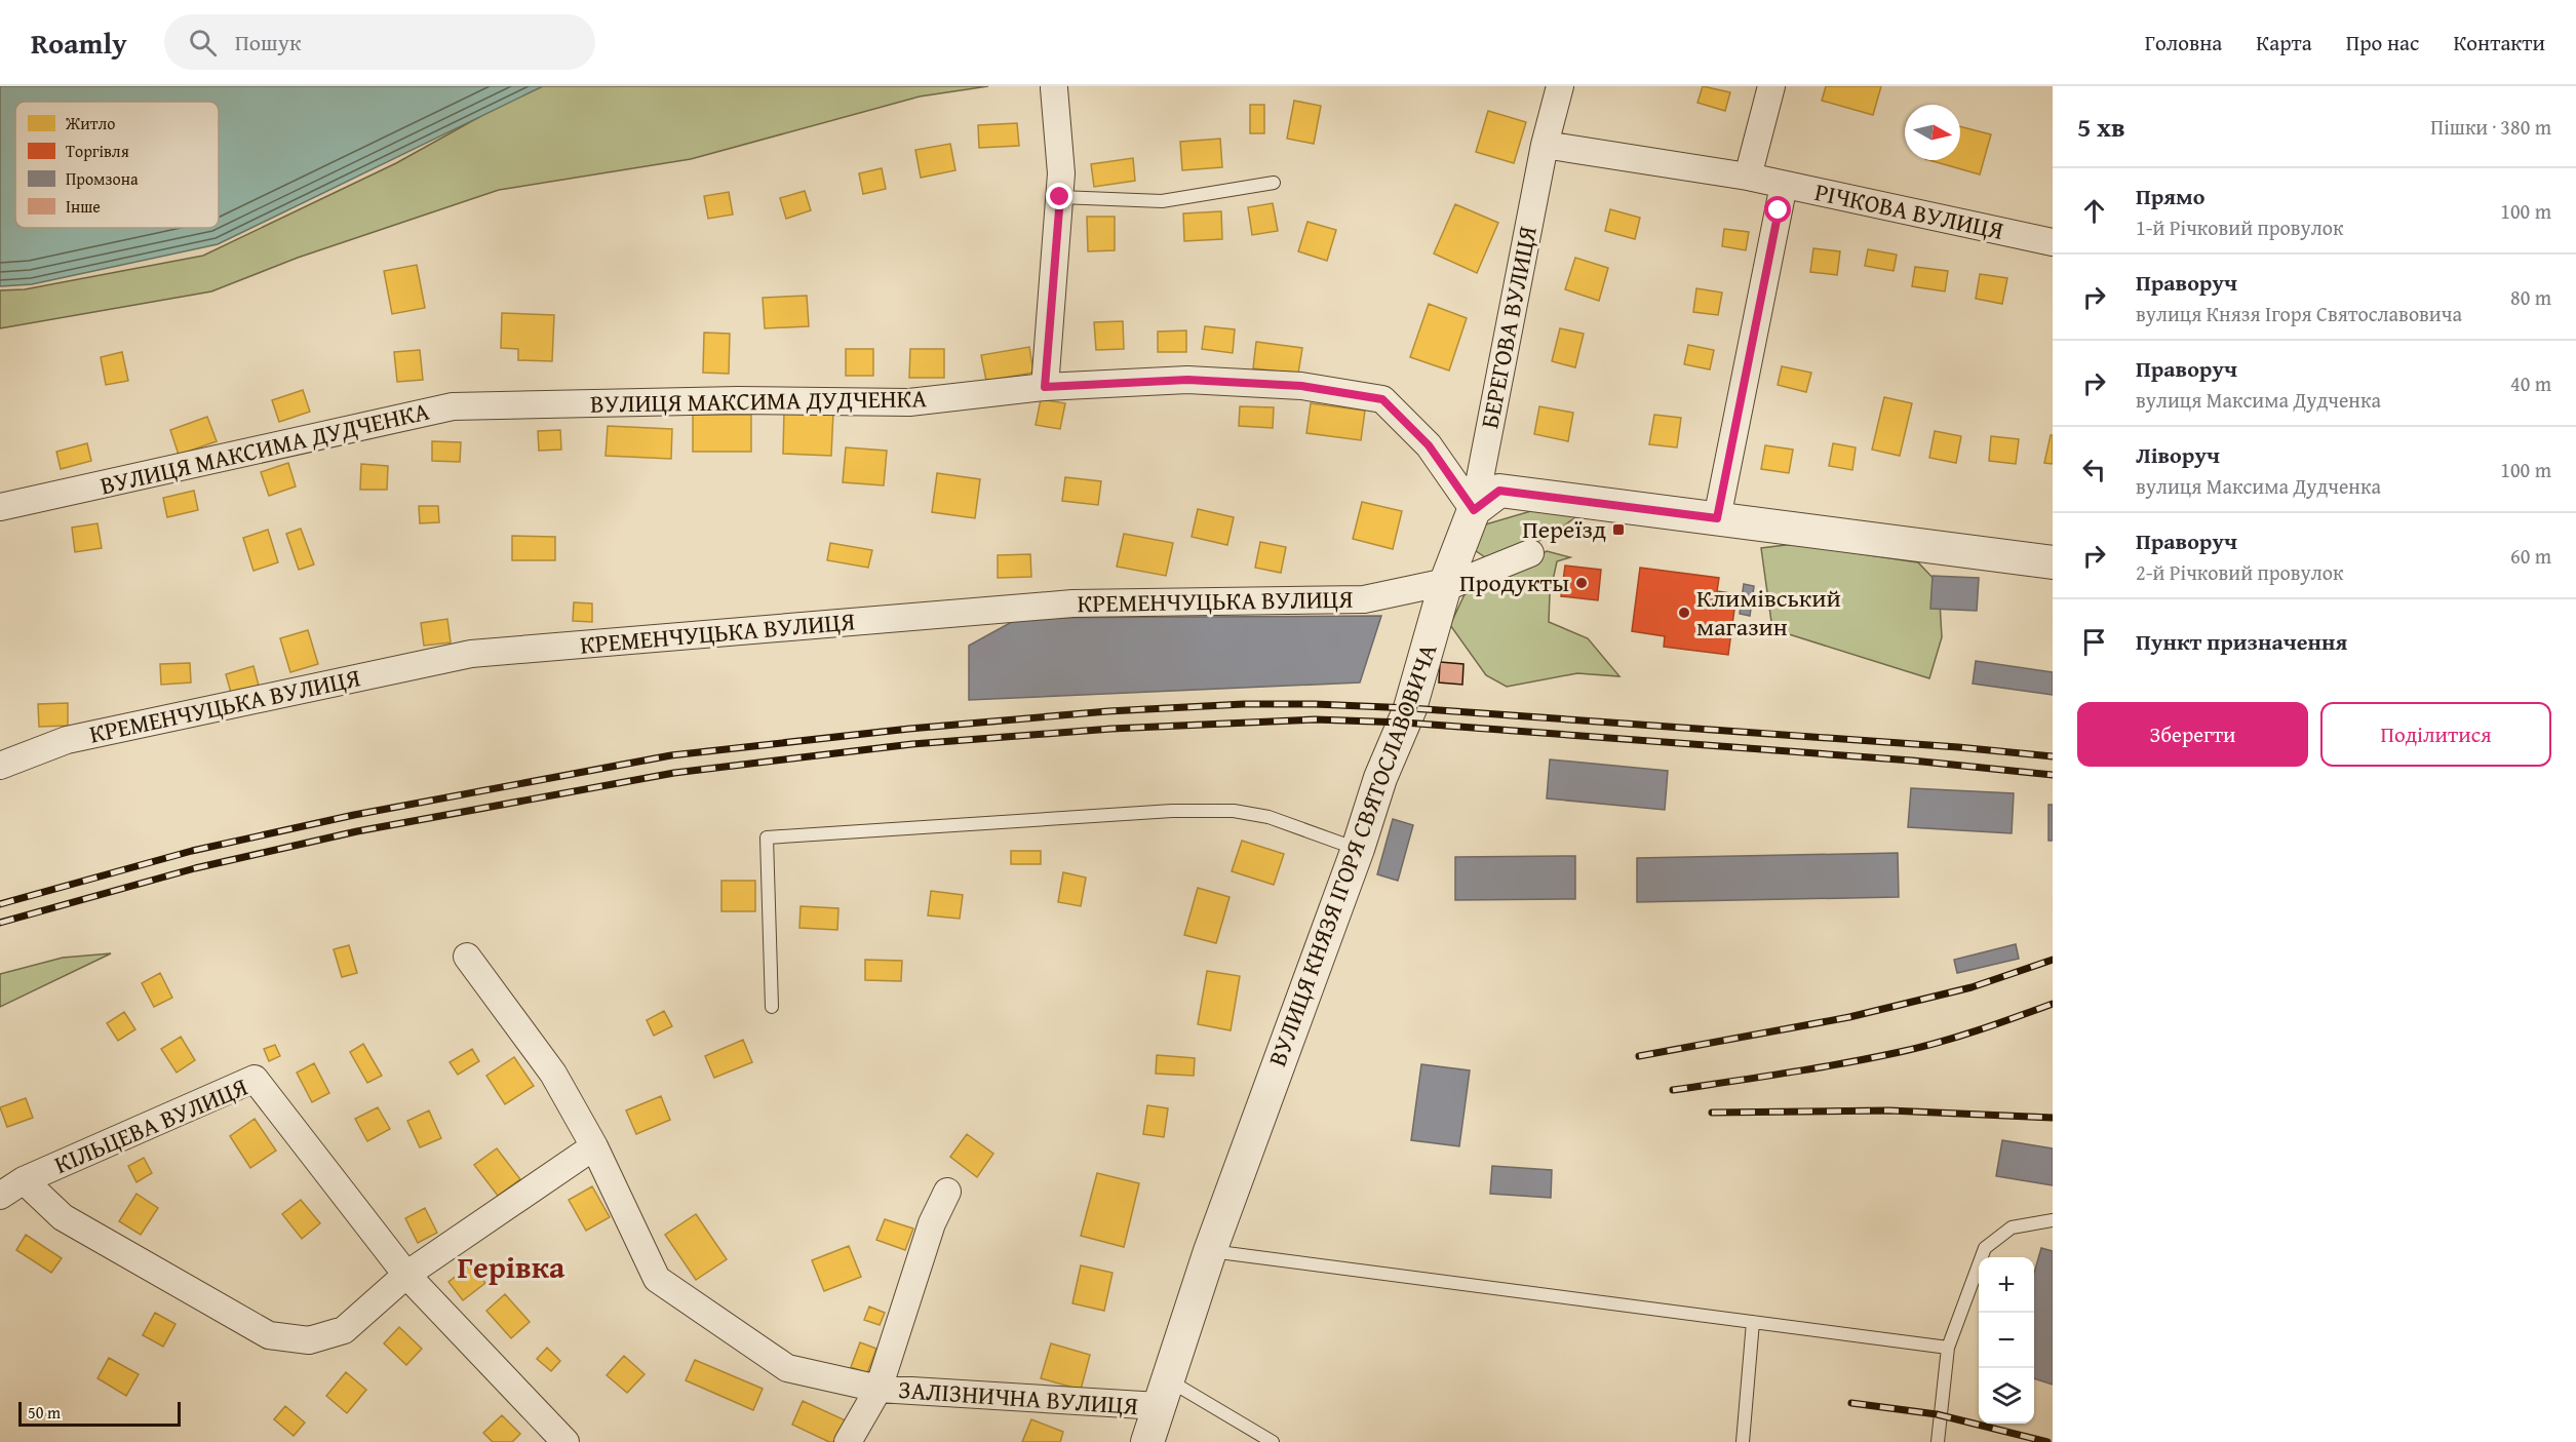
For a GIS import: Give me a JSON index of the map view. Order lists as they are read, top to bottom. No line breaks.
{"streets":{"street":["РІЧКОВА ВУЛИЦЯ","БЕРЕГОВА ВУЛИЦЯ","ВУЛИЦЯ МАКСИМА ДУДЧЕНКА","КРЕМЕНЧУЦЬКА ВУЛИЦЯ","ВУЛИЦЯ КНЯЗЯ ІГОРЯ СВЯТОСЛАВОВИЧА","КІЛЬЦЕВА ВУЛИЦЯ","ЗАЛІЗНИЧНА ВУЛИЦЯ"]},"crossings":[["БЕРЕГОВА ВУЛИЦЯ","ВУЛИЦЯ МАКСИМА ДУДЧЕНКА"],["БЕРЕГОВА ВУЛИЦЯ","ВУЛИЦЯ КНЯЗЯ ІГОРЯ СВЯТОСЛАВОВИЧА"],["ВУЛИЦЯ МАКСИМА ДУДЧЕНКА","ВУЛИЦЯ КНЯЗЯ ІГОРЯ СВЯТОСЛАВОВИЧА"],["КРЕМЕНЧУЦЬКА ВУЛИЦЯ","ВУЛИЦЯ КНЯЗЯ ІГОРЯ СВЯТОСЛАВОВИЧА"],["ВУЛИЦЯ КНЯЗЯ ІГОРЯ СВЯТОСЛАВОВИЧА","ЗАЛІЗНИЧНА ВУЛИЦЯ"]],"districts":["Герівка"],"places":{"transit":["Переїзд"],"other":["Продукты","Климівський магазин"]},"legend":["Житло","Торгівля","Промзона","Інше"],"scale_bar":"50 m","north":"right","page":{"header":"Roamly","search":"Пошук","nav":["Головна","Карта","Про нас","Контакти"],"heading":["5 хв","Пішки · 380 m"],"list":[["Прямо","1-й Річковий провулок","100 m"],["Праворуч","вулиця Князя Ігоря Святославовича","80 m"],["Праворуч","вулиця Максима Дудченка","40 m"],["Ліворуч","вулиця Максима Дудченка","100 m"],["Праворуч","2-й Річковий провулок","60 m"],"Пункт призначення"],"buttons":["Зберегти","Поділитися"],"map_buttons":["+","−"],"scale":"50 m"}}
